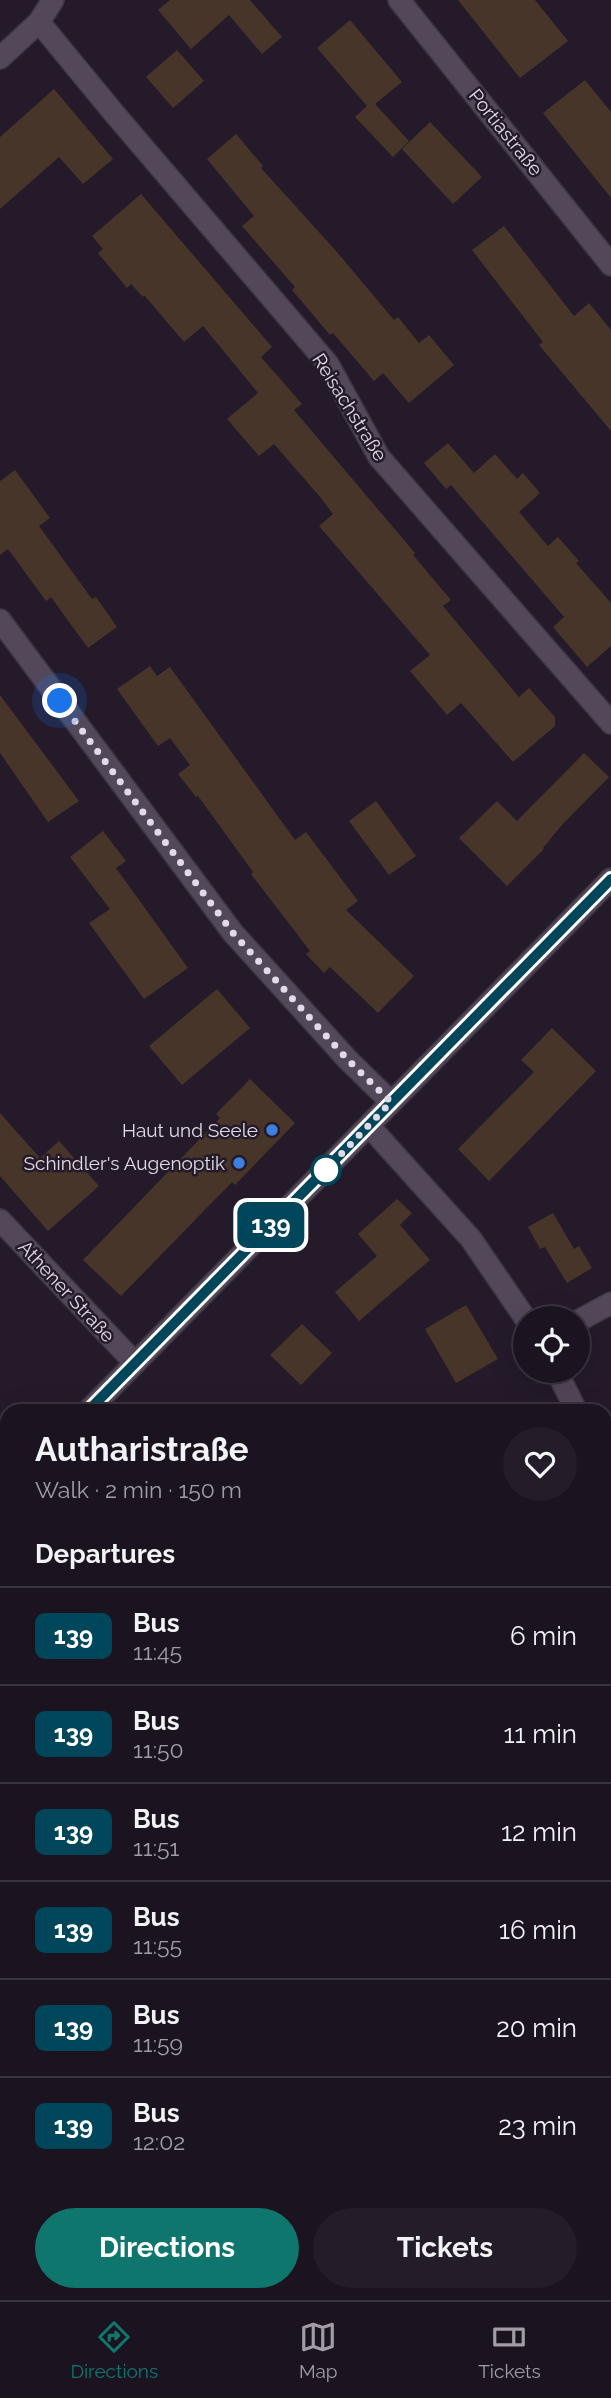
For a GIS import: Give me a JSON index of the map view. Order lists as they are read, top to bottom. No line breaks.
{"streets":{"street":["Portiastraße","Reisachstraße","Athener Straße"]},"places":["Haut und Seele","Schindler's Augenoptik"],"lines":["bus line 139"],"page":{"on_map":"139","heading":[["Autharistraße","Walk · 2 min · 150 m"],"Departures"],"list":[{"mark":"139","name":"Bus","note":"11:45","value":"6 min"},{"mark":"139","name":"Bus","note":"11:50","value":"11 min"},{"mark":"139","name":"Bus","note":"11:51","value":"12 min"},{"mark":"139","name":"Bus","note":"11:55","value":"16 min"},{"mark":"139","name":"Bus","note":"11:59","value":"20 min"},{"mark":"139","name":"Bus","note":"12:02","value":"23 min"}],"buttons":["Directions","Tickets"],"tabs":["Directions","Map","Tickets"]}}
